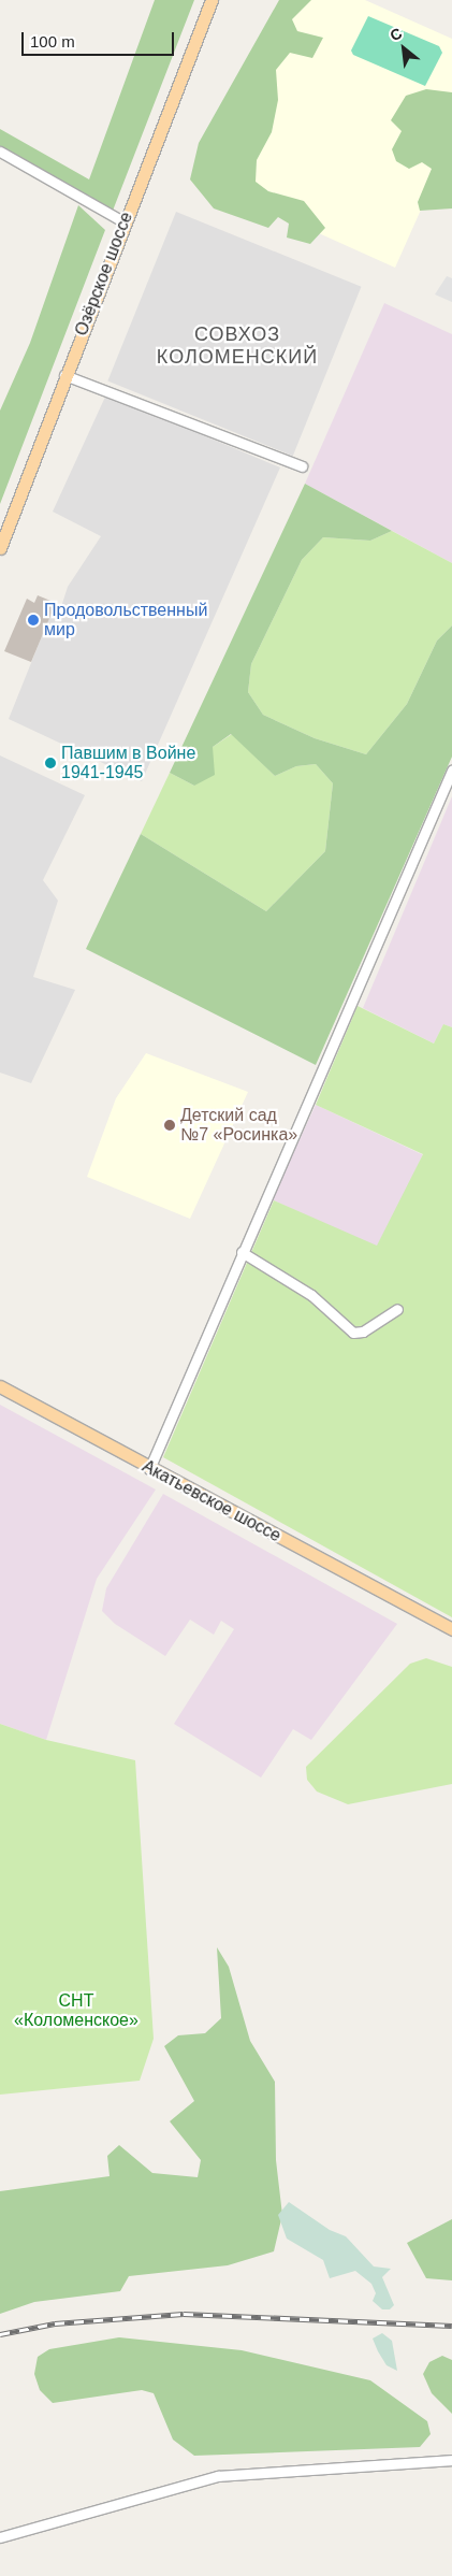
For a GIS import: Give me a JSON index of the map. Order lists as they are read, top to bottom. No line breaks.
{"streets":{"main road":["Озёрское шоссе","Акатьевское шоссе"]},"districts":["СОВХОЗ КОЛОМЕНСКИЙ"],"parks":["СНТ «Коломенское»"],"places":["Продовольственный мир","Павшим в Войне 1941-1945","Детский сад №7 «Росинка»"],"scale_bar":"100 m","north":"top left"}
